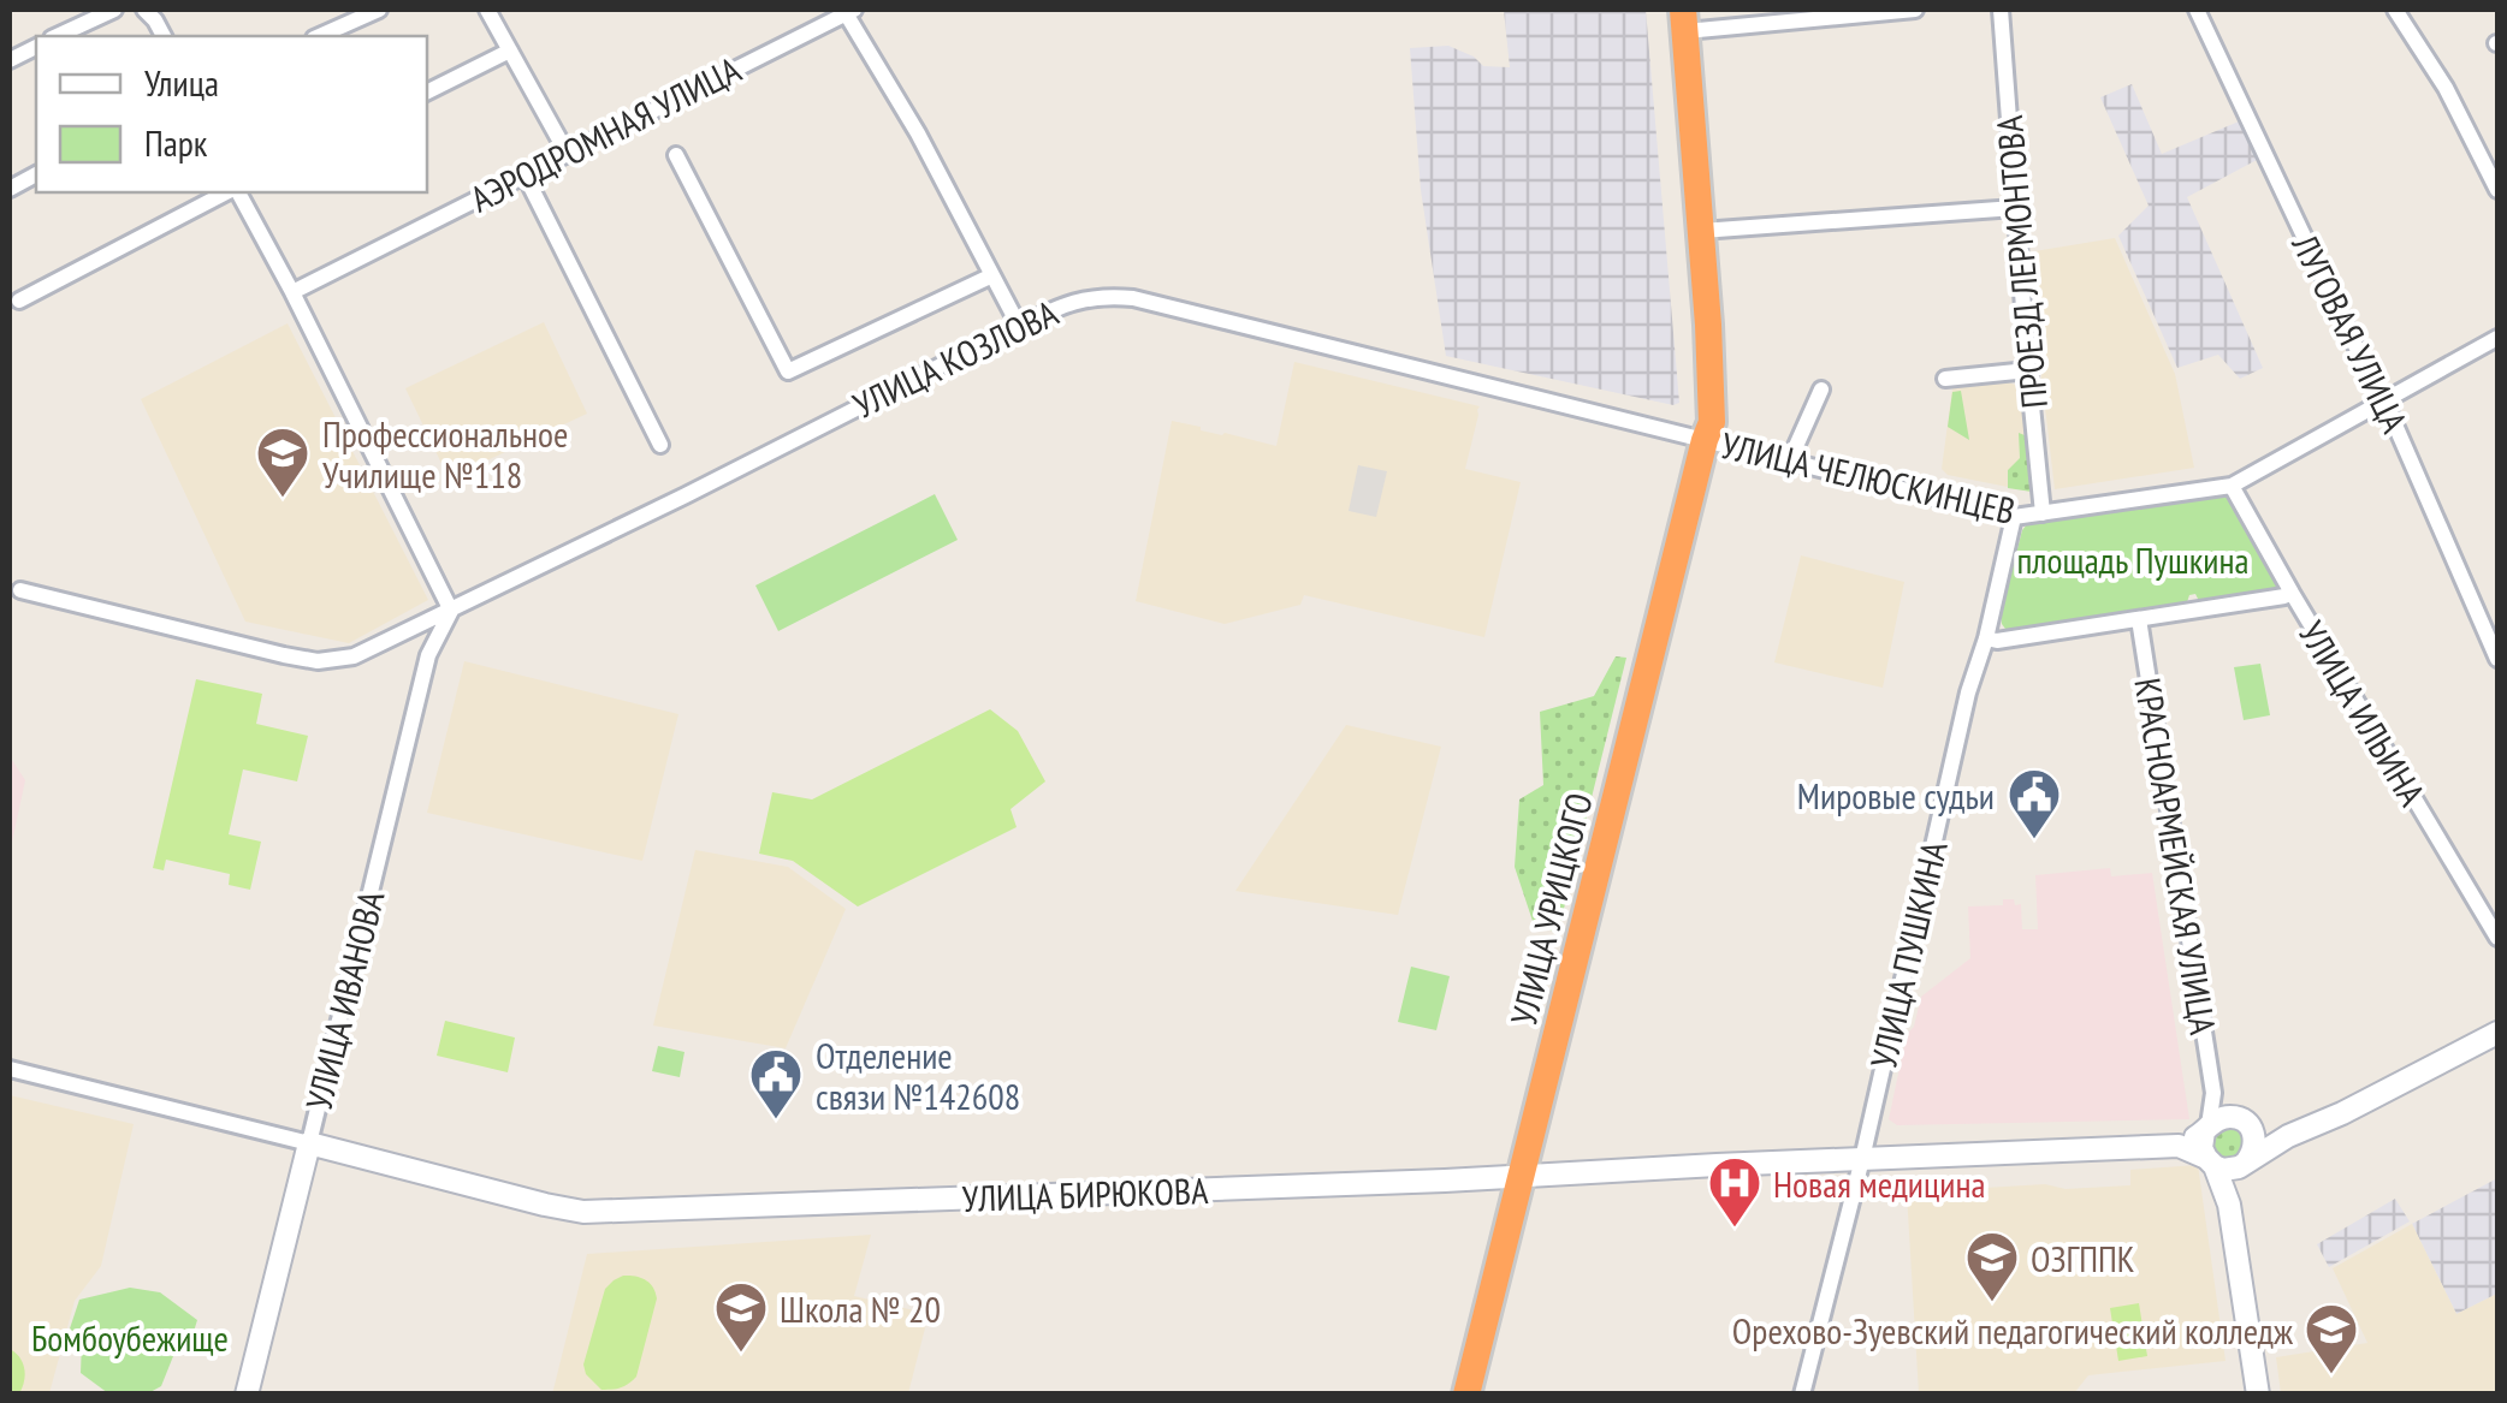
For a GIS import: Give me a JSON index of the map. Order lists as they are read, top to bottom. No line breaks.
{"streets":{"highway":["УЛИЦА УРИЦКОГО"],"street":["АЭРОДРОМНАЯ УЛИЦА","ПРОЕЗД ЛЕРМОНТОВА","ЛУГОВАЯ УЛИЦА","УЛИЦА КОЗЛОВА","УЛИЦА ЧЕЛЮСКИНЦЕВ","УЛИЦА ИЛЬИНА","КРАСНОАРМЕЙСКАЯ УЛИЦА","УЛИЦА ПУШКИНА","УЛИЦА ИВАНОВА","УЛИЦА БИРЮКОВА"]},"crossings":[["ПРОЕЗД ЛЕРМОНТОВА","УЛИЦА ЧЕЛЮСКИНЦЕВ"],["ЛУГОВАЯ УЛИЦА","УЛИЦА ЧЕЛЮСКИНЦЕВ"],["УЛИЦА КОЗЛОВА","УЛИЦА ЧЕЛЮСКИНЦЕВ"],["УЛИЦА КОЗЛОВА","УЛИЦА УРИЦКОГО"],["УЛИЦА КОЗЛОВА","УЛИЦА ИВАНОВА"],["УЛИЦА ЧЕЛЮСКИНЦЕВ","УЛИЦА ИЛЬИНА"],["УЛИЦА ЧЕЛЮСКИНЦЕВ","УЛИЦА УРИЦКОГО"],["УЛИЦА ЧЕЛЮСКИНЦЕВ","УЛИЦА ПУШКИНА"],["УЛИЦА УРИЦКОГО","УЛИЦА БИРЮКОВА"],["УЛИЦА ПУШКИНА","УЛИЦА БИРЮКОВА"],["УЛИЦА ИВАНОВА","УЛИЦА БИРЮКОВА"]],"parks":["площадь Пушкина","Бомбоубежище"],"places":{"school or university":["Профессиональное Училище №118","ОЗГППК","Школа № 20","Орехово-Зуевский педагогический колледж"],"public building":["Мировые судьи","Отделение связи №142608"],"hospital":["Новая медицина"]},"legend":["Улица","Парк"]}
